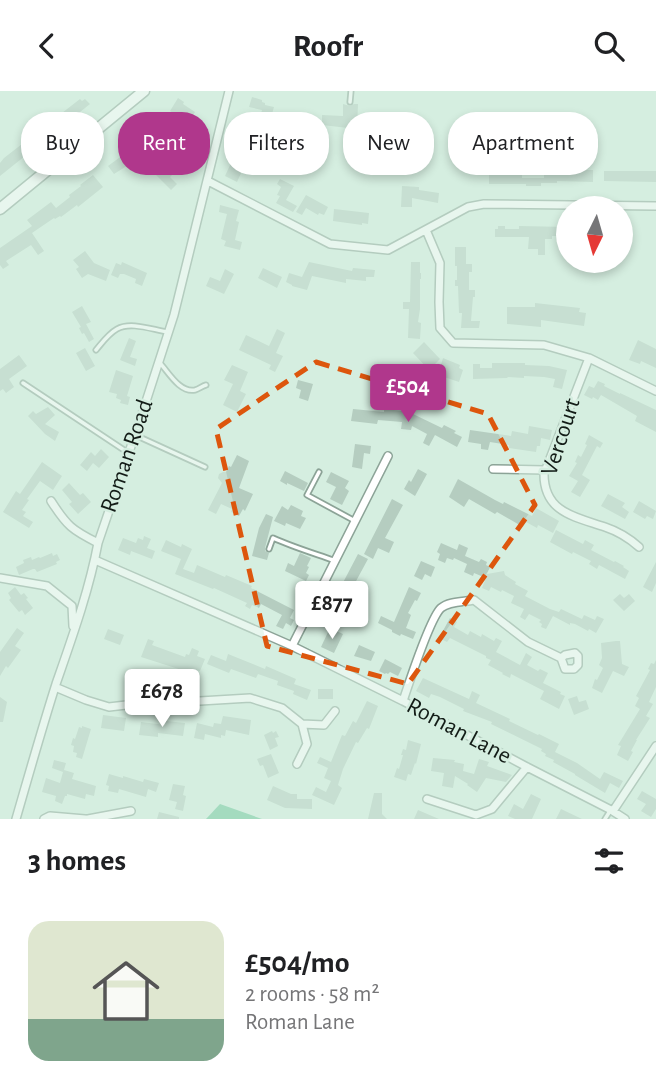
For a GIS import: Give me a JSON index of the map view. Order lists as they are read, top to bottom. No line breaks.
{"streets":{"street":["Vercourt","Roman Road","Roman Lane"]},"crossings":[["Roman Road","Roman Lane"]],"north":"bottom","page":{"header":"Roofr","chip":["Buy","Rent","Filters","New","Apartment"],"price":["£504","£877","£678"],"heading":"3 homes","list":[{"name":"£504/mo","note":"2 rooms · 58 m² · Roman Lane"}]}}
